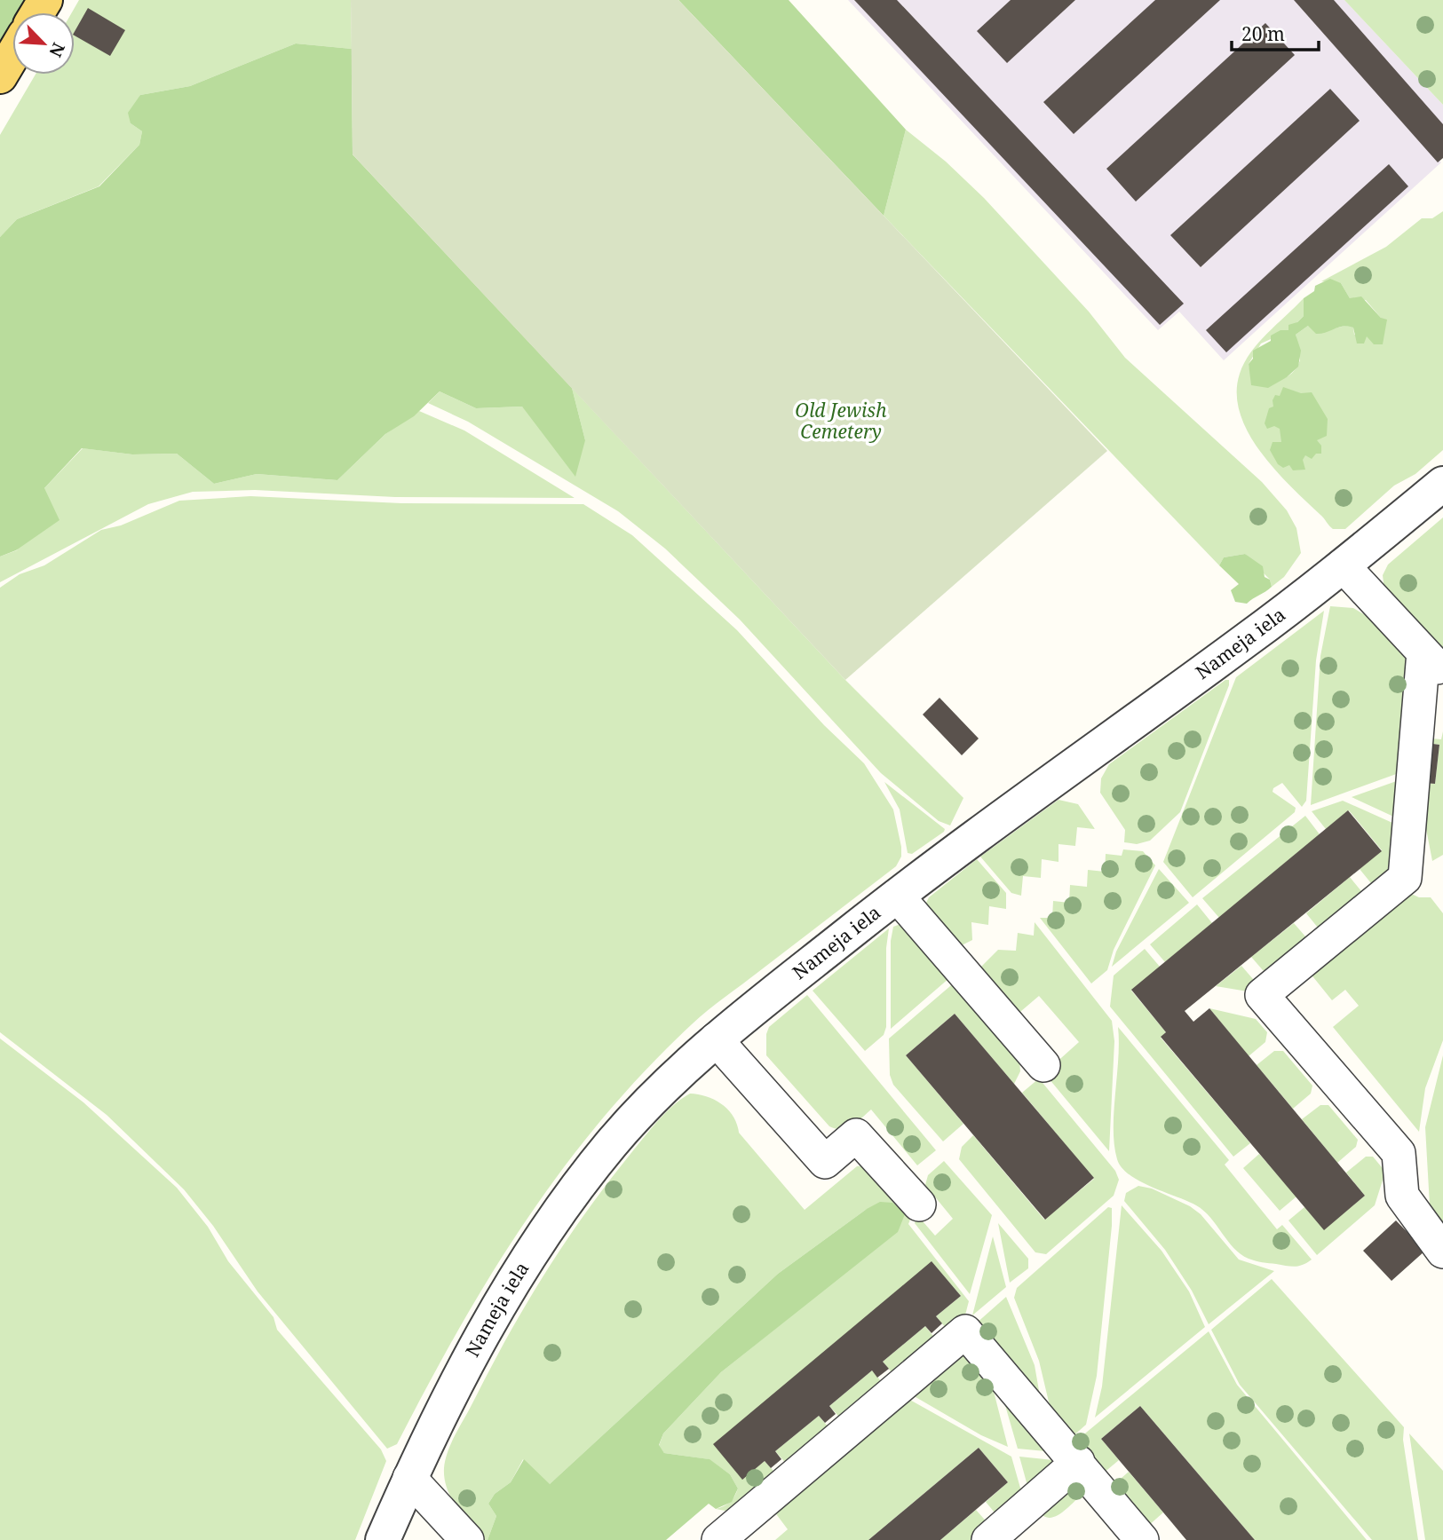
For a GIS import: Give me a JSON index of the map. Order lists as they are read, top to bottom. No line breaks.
{"streets":{"street":["Nameja iela"]},"parks":["Old Jewish Cemetery"],"scale_bar":"20 m","north":"bottom right"}
